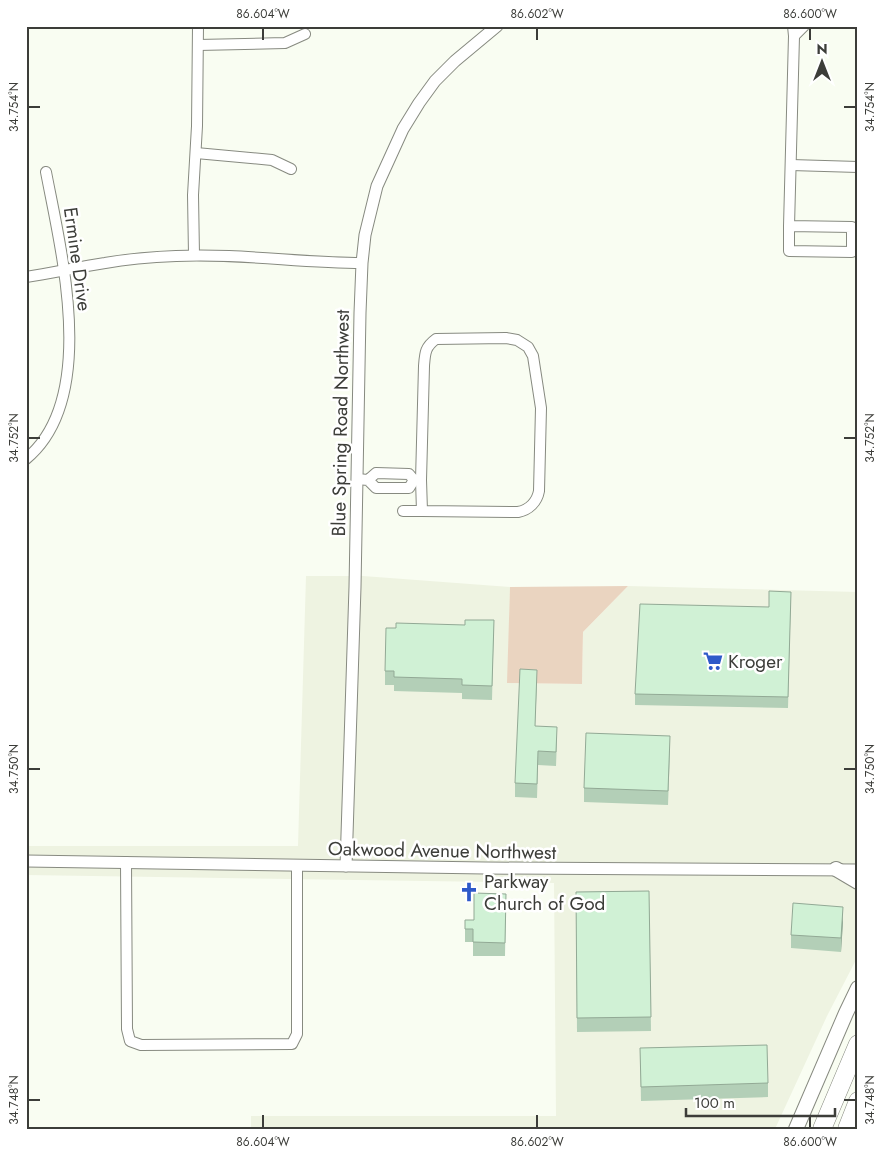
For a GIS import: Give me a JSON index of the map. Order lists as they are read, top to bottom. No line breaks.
{"streets":{"street":["Ermine Drive","Blue Spring Road Northwest","Oakwood Avenue Northwest"]},"crossings":[["Blue Spring Road Northwest","Oakwood Avenue Northwest"]],"places":{"supermarket":["Kroger"],"church":["Parkway Church of God"]},"scale_bar":"100 m","north":"top","coordinates":["86.604°W","86.602°W","86.600°W","34.754°N","34.752°N","34.750°N","34.748°N"]}
